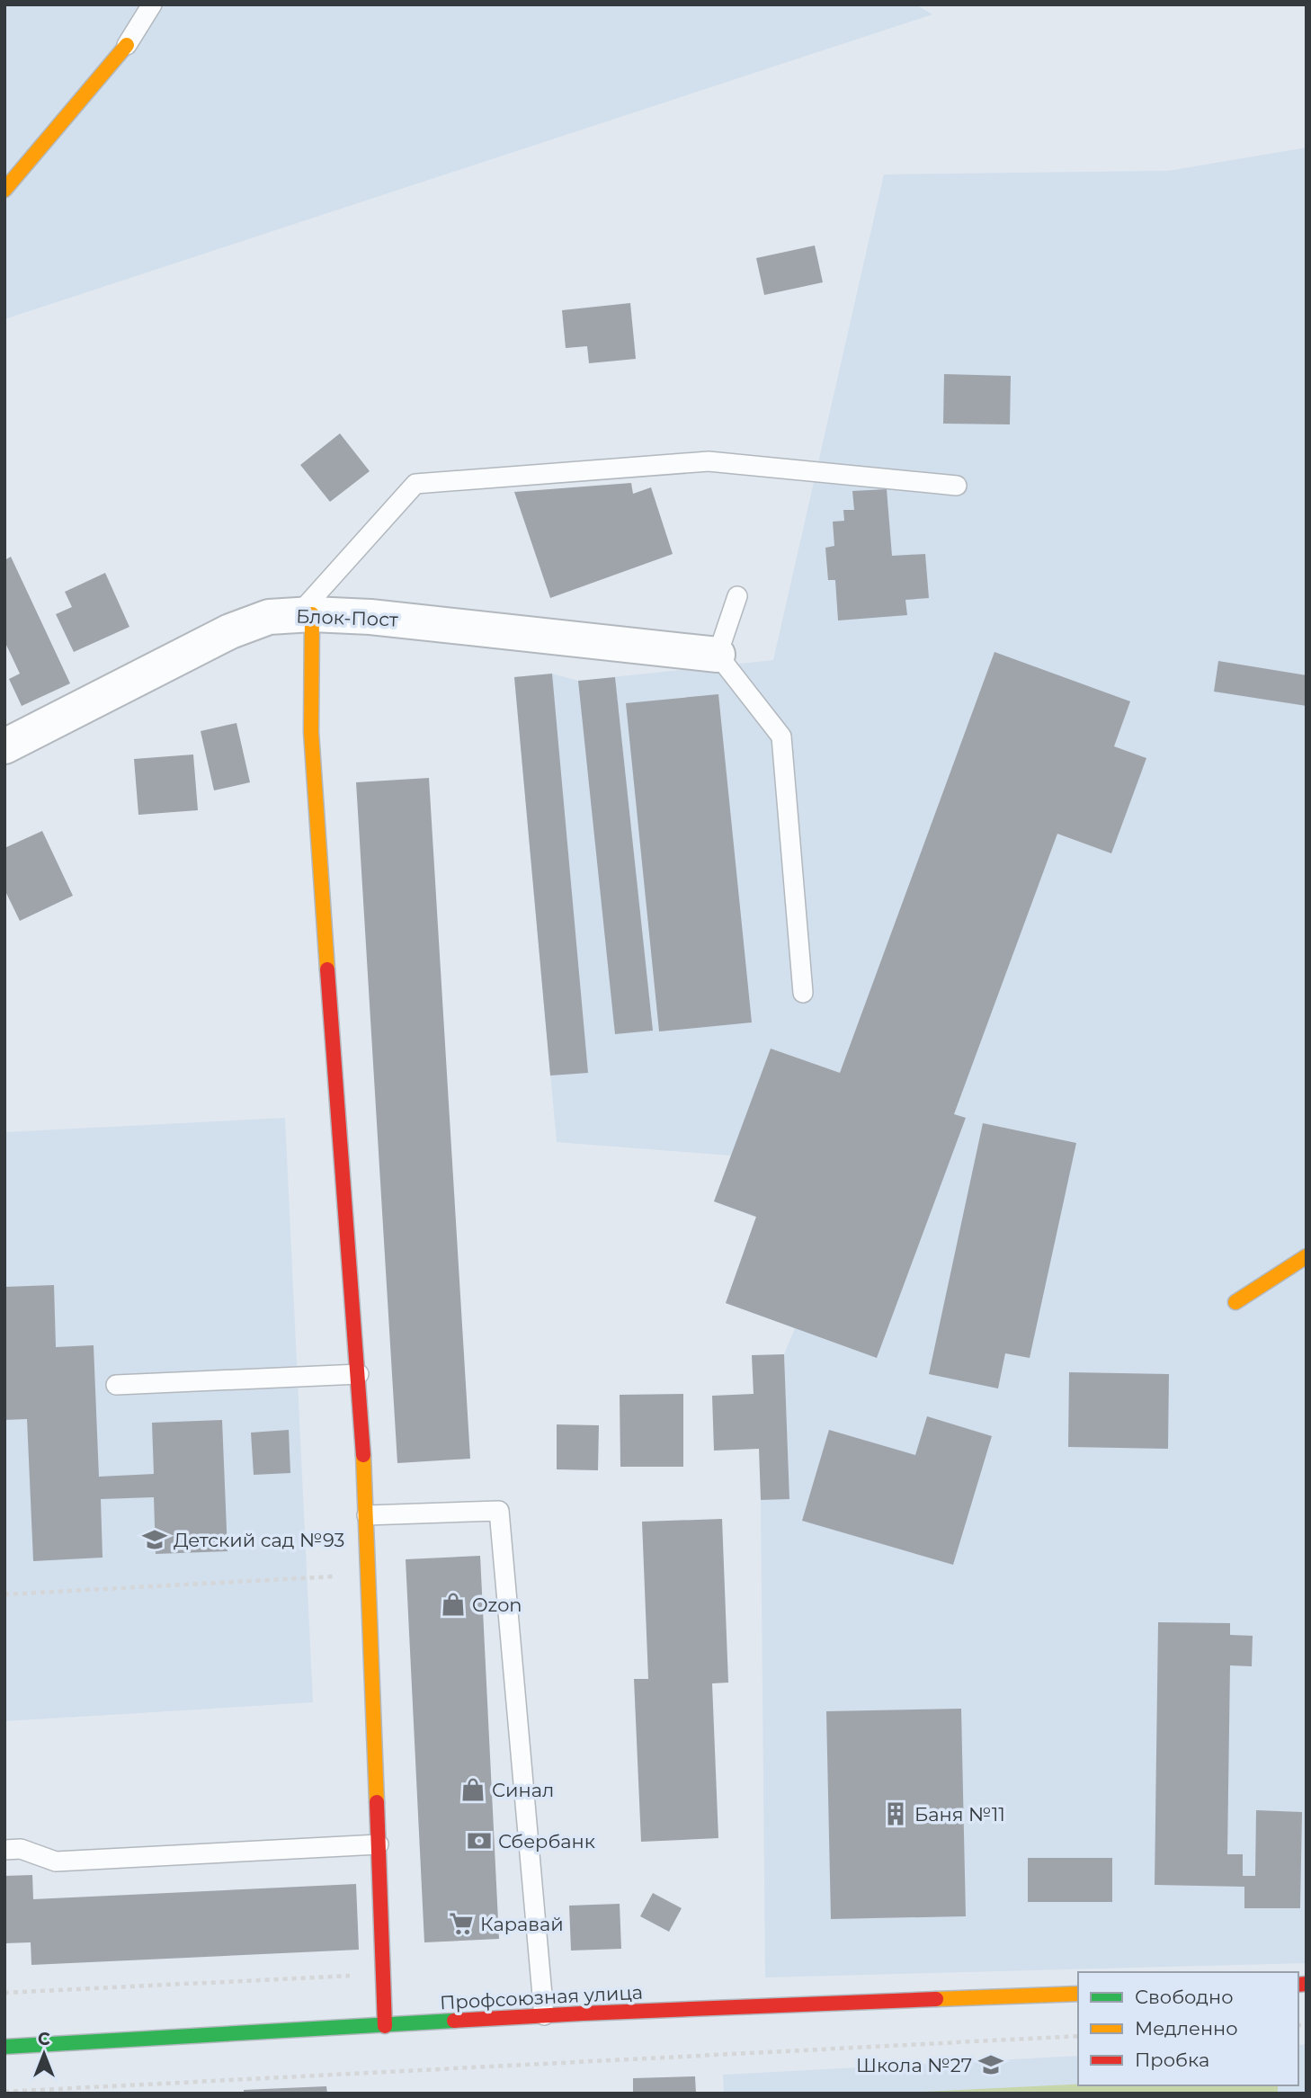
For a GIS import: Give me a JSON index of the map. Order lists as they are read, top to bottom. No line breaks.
{"streets":{"street":["Блок-Пост","Профсоюзная улица"]},"places":{"school or university":["Детский сад №93","Школа №27"],"shop":["Ozon","Синал"],"building":["Баня №11"],"bank":["Сбербанк"],"supermarket":["Каравай"]},"legend":["Свободно","Медленно","Пробка"],"north":"top"}
